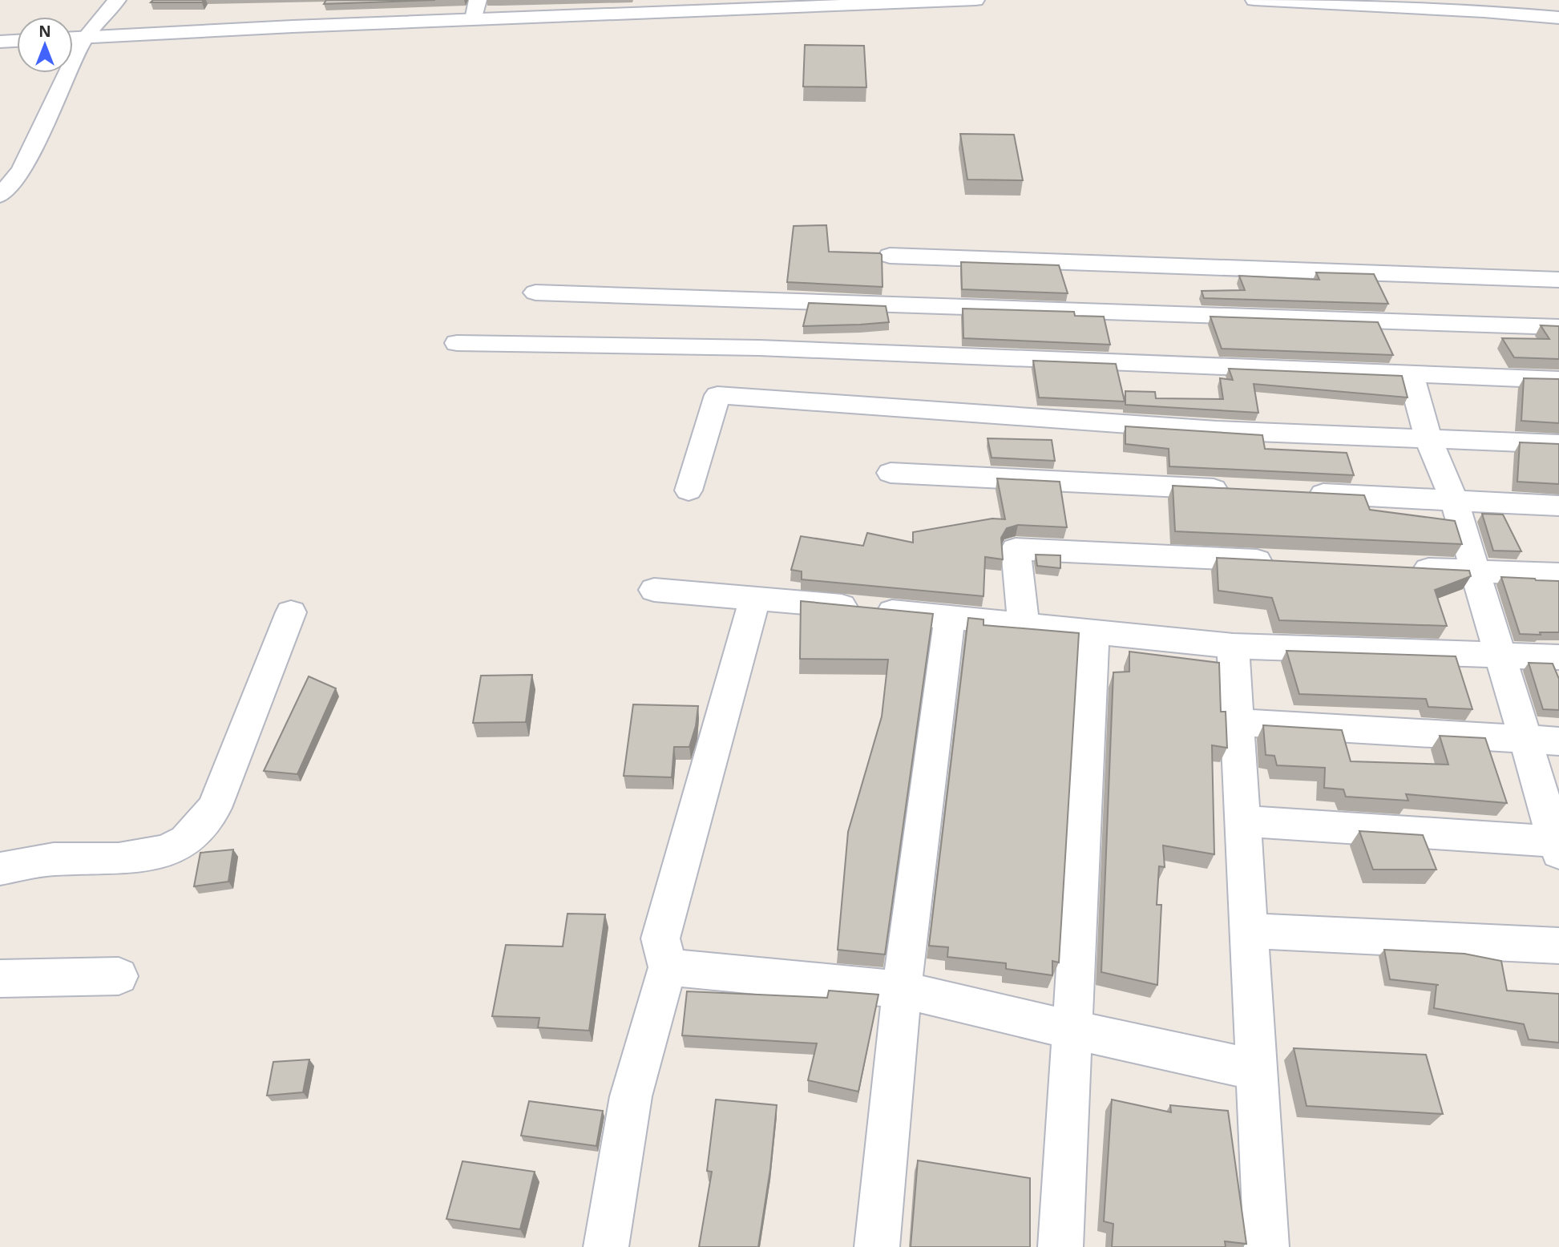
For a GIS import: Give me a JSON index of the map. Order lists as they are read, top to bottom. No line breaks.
{"north":"top"}
